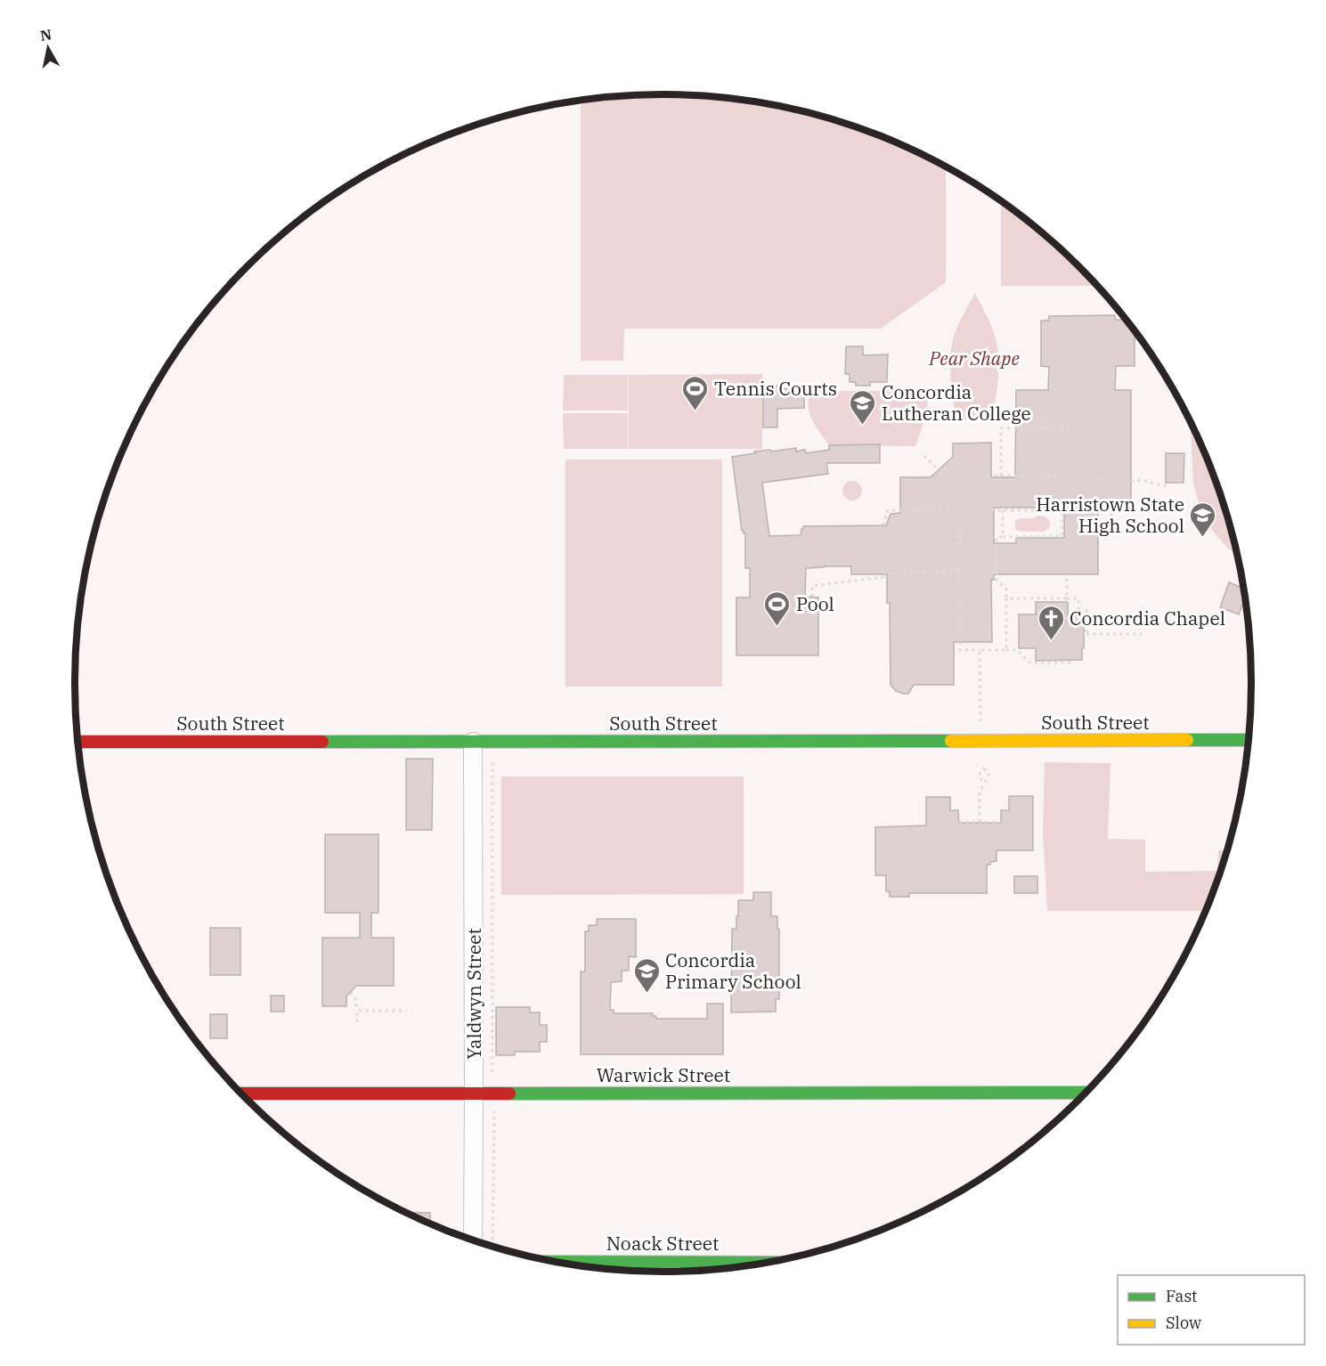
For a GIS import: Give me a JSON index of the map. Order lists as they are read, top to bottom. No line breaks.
{"streets":{"street":["South Street","Yaldwyn Street","Warwick Street","Noack Street"]},"crossings":[["South Street","Yaldwyn Street"],["Yaldwyn Street","Warwick Street"]],"parks":["Pear Shape"],"places":{"sports":["Tennis Courts","Pool"],"school or university":["Concordia Lutheran College","Harristown State High School","Concordia Primary School"],"church":["Concordia Chapel"]},"legend":["Fast","Slow"],"north":"top"}
